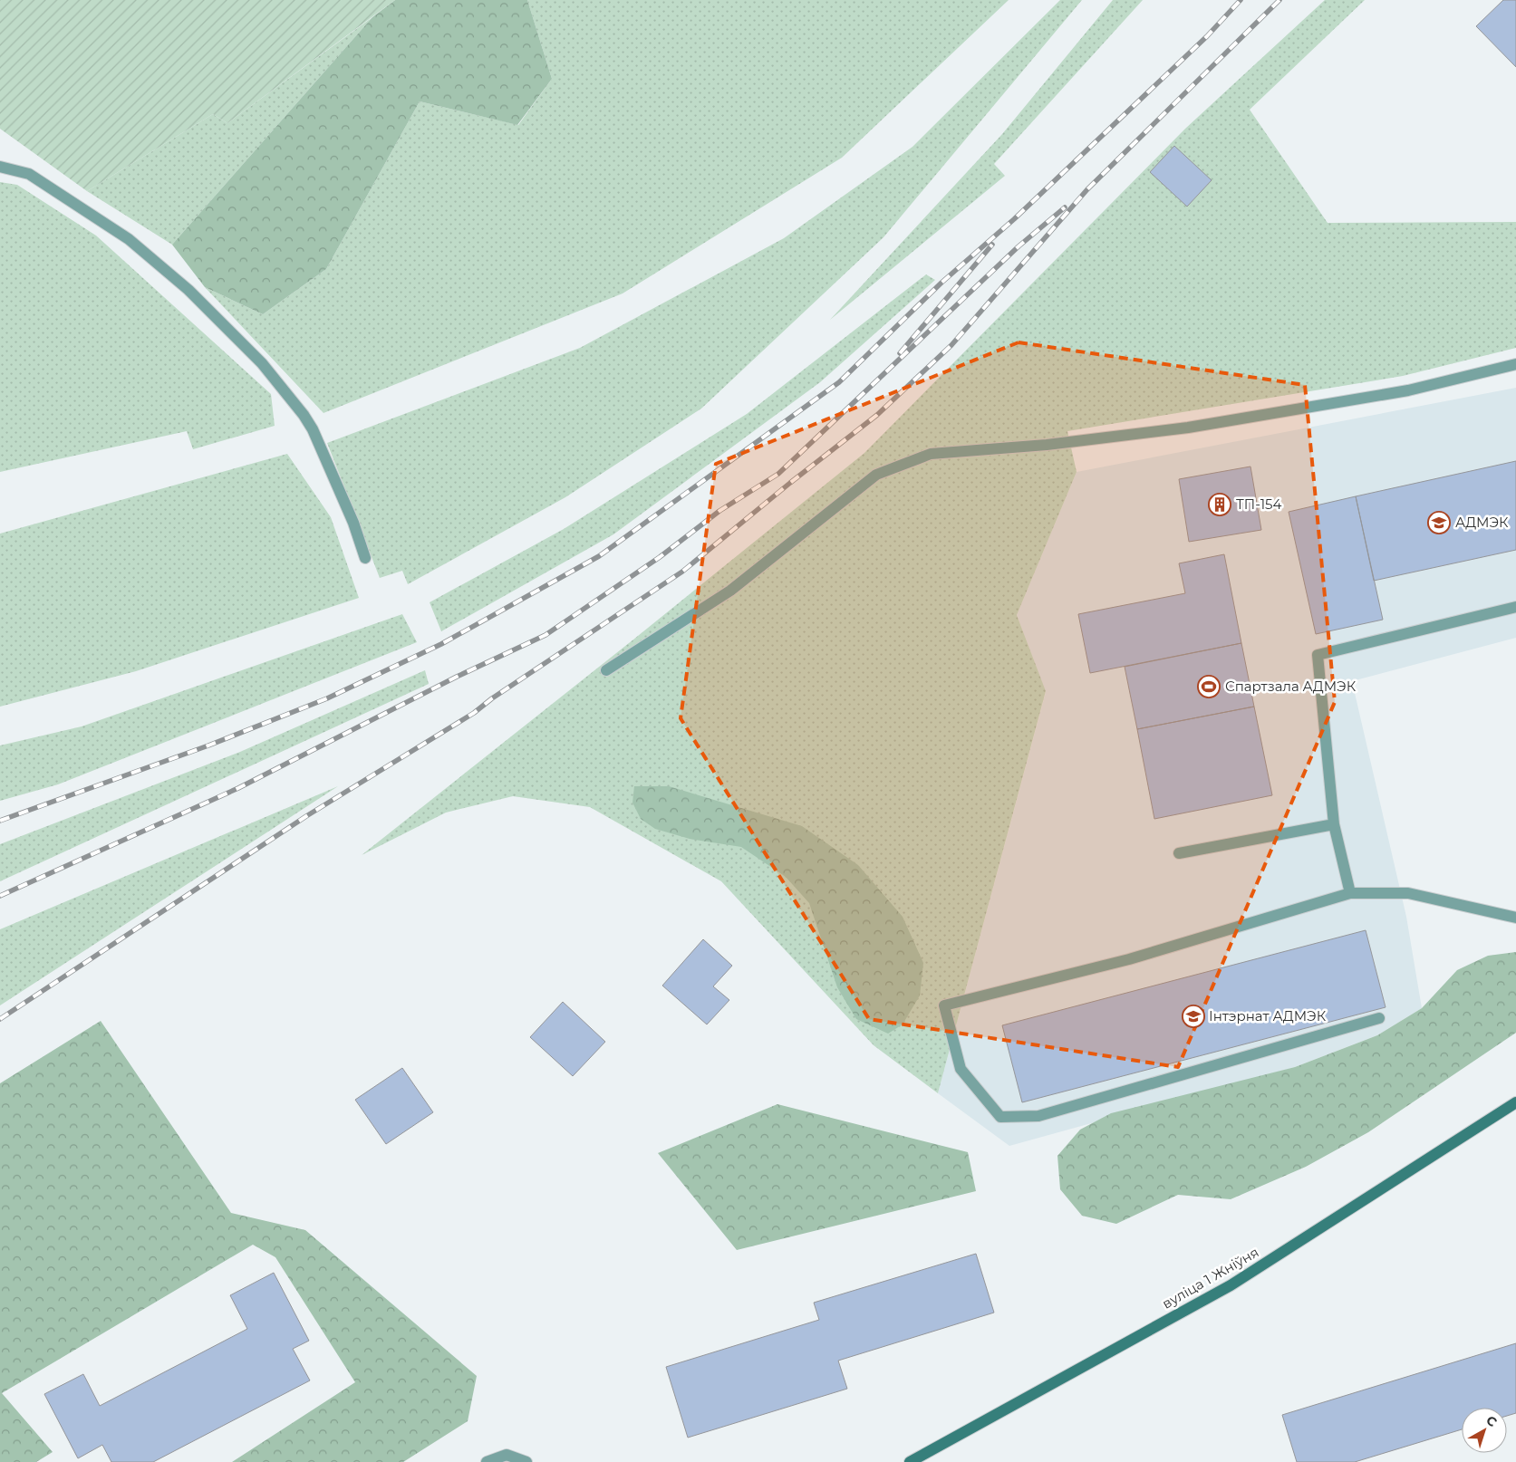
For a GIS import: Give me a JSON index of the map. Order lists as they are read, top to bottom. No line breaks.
{"streets":{"main road":["вуліца 1 Жніўня"]},"places":{"building":["ТП-154"],"school or university":["АДМЭК","Інтэрнат АДМЭК"],"sports":["Спартзала АДМЭК"]},"north":"top right"}
